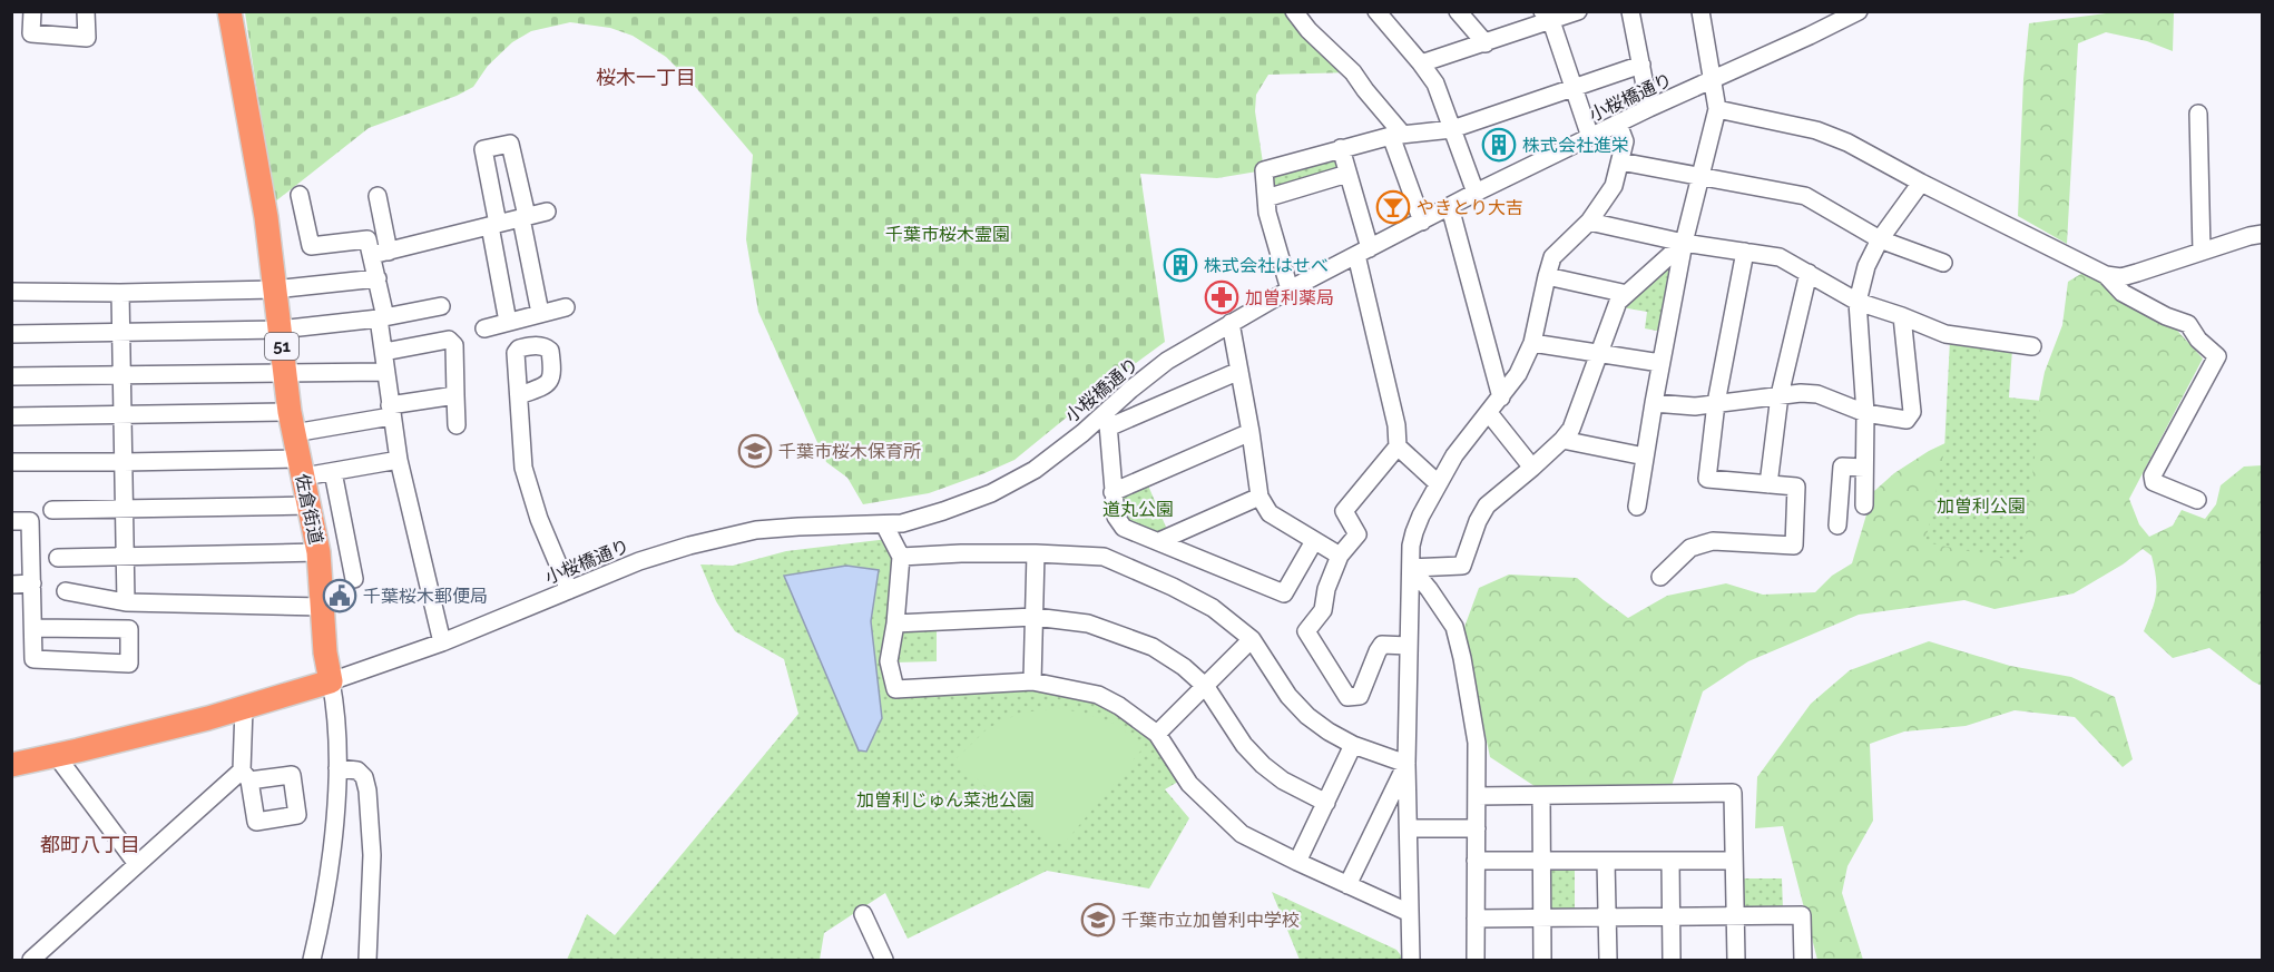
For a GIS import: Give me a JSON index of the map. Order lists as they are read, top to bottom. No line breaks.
{"streets":{"highway":["51","佐倉街道"],"street":["小桜橋通り"]},"crossings":[["小桜橋通り","佐倉街道"]],"districts":["桜木一丁目","都町八丁目"],"parks":["千葉市桜木霊園","加曽利公園","道丸公園","加曽利じゅん菜池公園"],"places":{"building":["株式会社進栄","株式会社はせべ"],"bar":["やきとり大吉"],"pharmacy":["加曽利薬局"],"school or university":["千葉市桜木保育所","千葉市立加曽利中学校"],"public building":["千葉桜木郵便局"]}}
